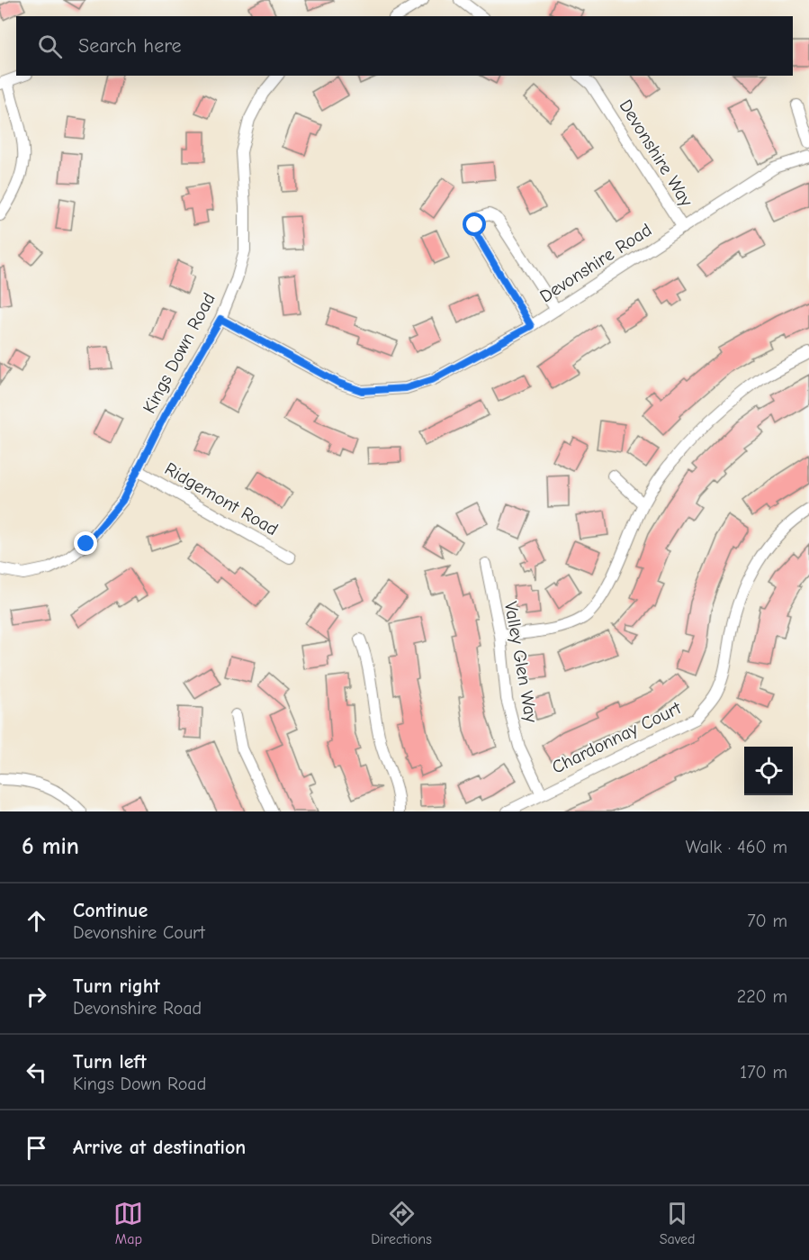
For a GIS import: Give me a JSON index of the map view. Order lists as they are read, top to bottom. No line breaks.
{"streets":{"street":["Devonshire Way","Devonshire Road","Kings Down Road","Ridgemont Road","Valley Glen Way","Chardonnay Court"]},"crossings":[["Devonshire Way","Devonshire Road"],["Devonshire Road","Kings Down Road"],["Kings Down Road","Ridgemont Road"],["Valley Glen Way","Chardonnay Court"]],"page":{"search":"Search here","heading":["6 min","Walk · 460 m"],"list":[["Continue","Devonshire Court","70 m"],["Turn right","Devonshire Road","220 m"],["Turn left","Kings Down Road","170 m"],"Arrive at destination"],"nav":["Map","Directions","Saved"]}}
